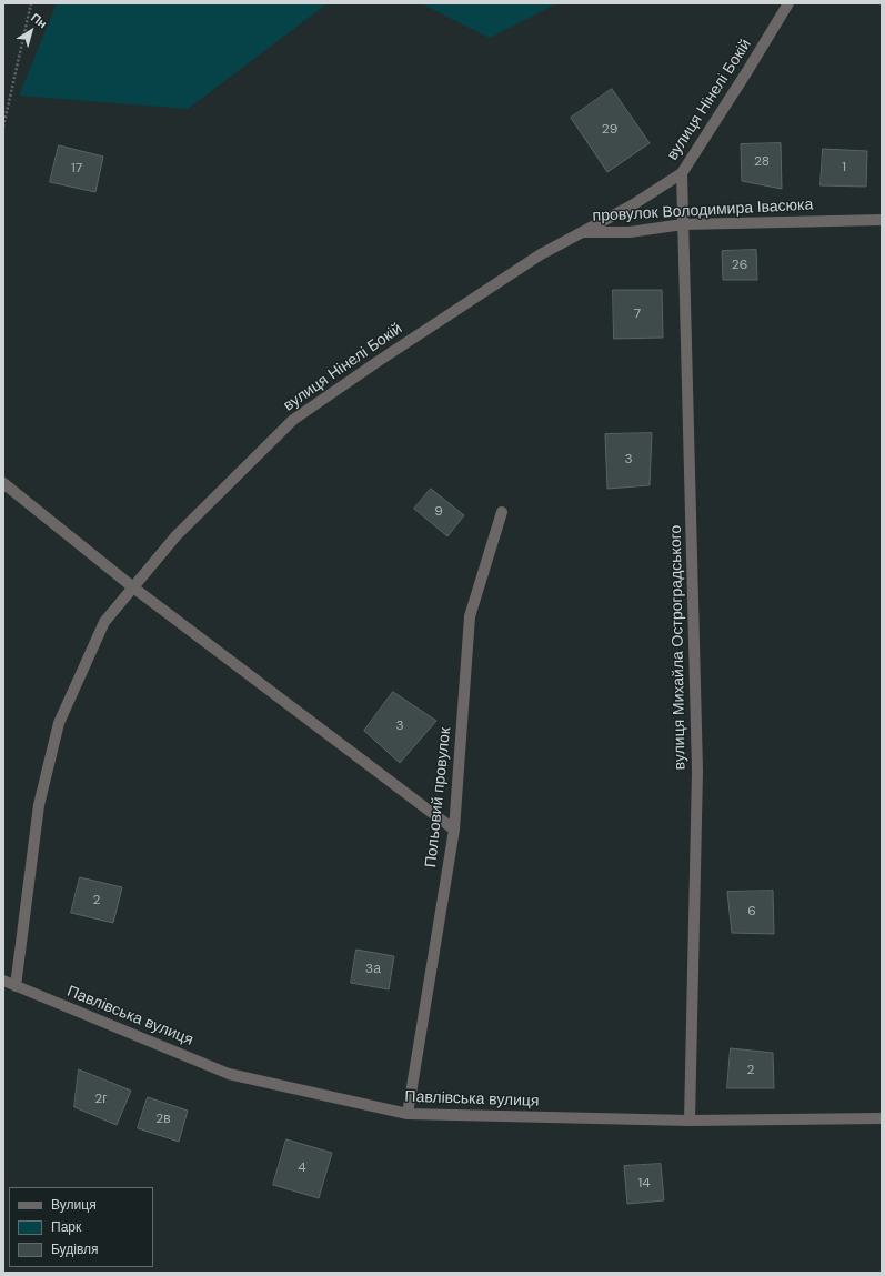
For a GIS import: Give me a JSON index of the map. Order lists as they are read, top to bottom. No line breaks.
{"streets":{"street":["вулиця Нінелі Бокій","провулок Володимира Івасюка","вулиця Михайла Остроградського","Польовий провулок","Павлівська вулиця"]},"crossings":[["вулиця Нінелі Бокій","провулок Володимира Івасюка"],["вулиця Нінелі Бокій","вулиця Михайла Остроградського"],["вулиця Нінелі Бокій","Павлівська вулиця"],["провулок Володимира Івасюка","вулиця Михайла Остроградського"],["вулиця Михайла Остроградського","Павлівська вулиця"],["Польовий провулок","Павлівська вулиця"]],"house_numbers":["29","28","1","17","26","7","3","9","3","2","6","3а","2","2г","2в","4","14"],"legend":["Вулиця","Парк","Будівля"],"north":"top right"}
